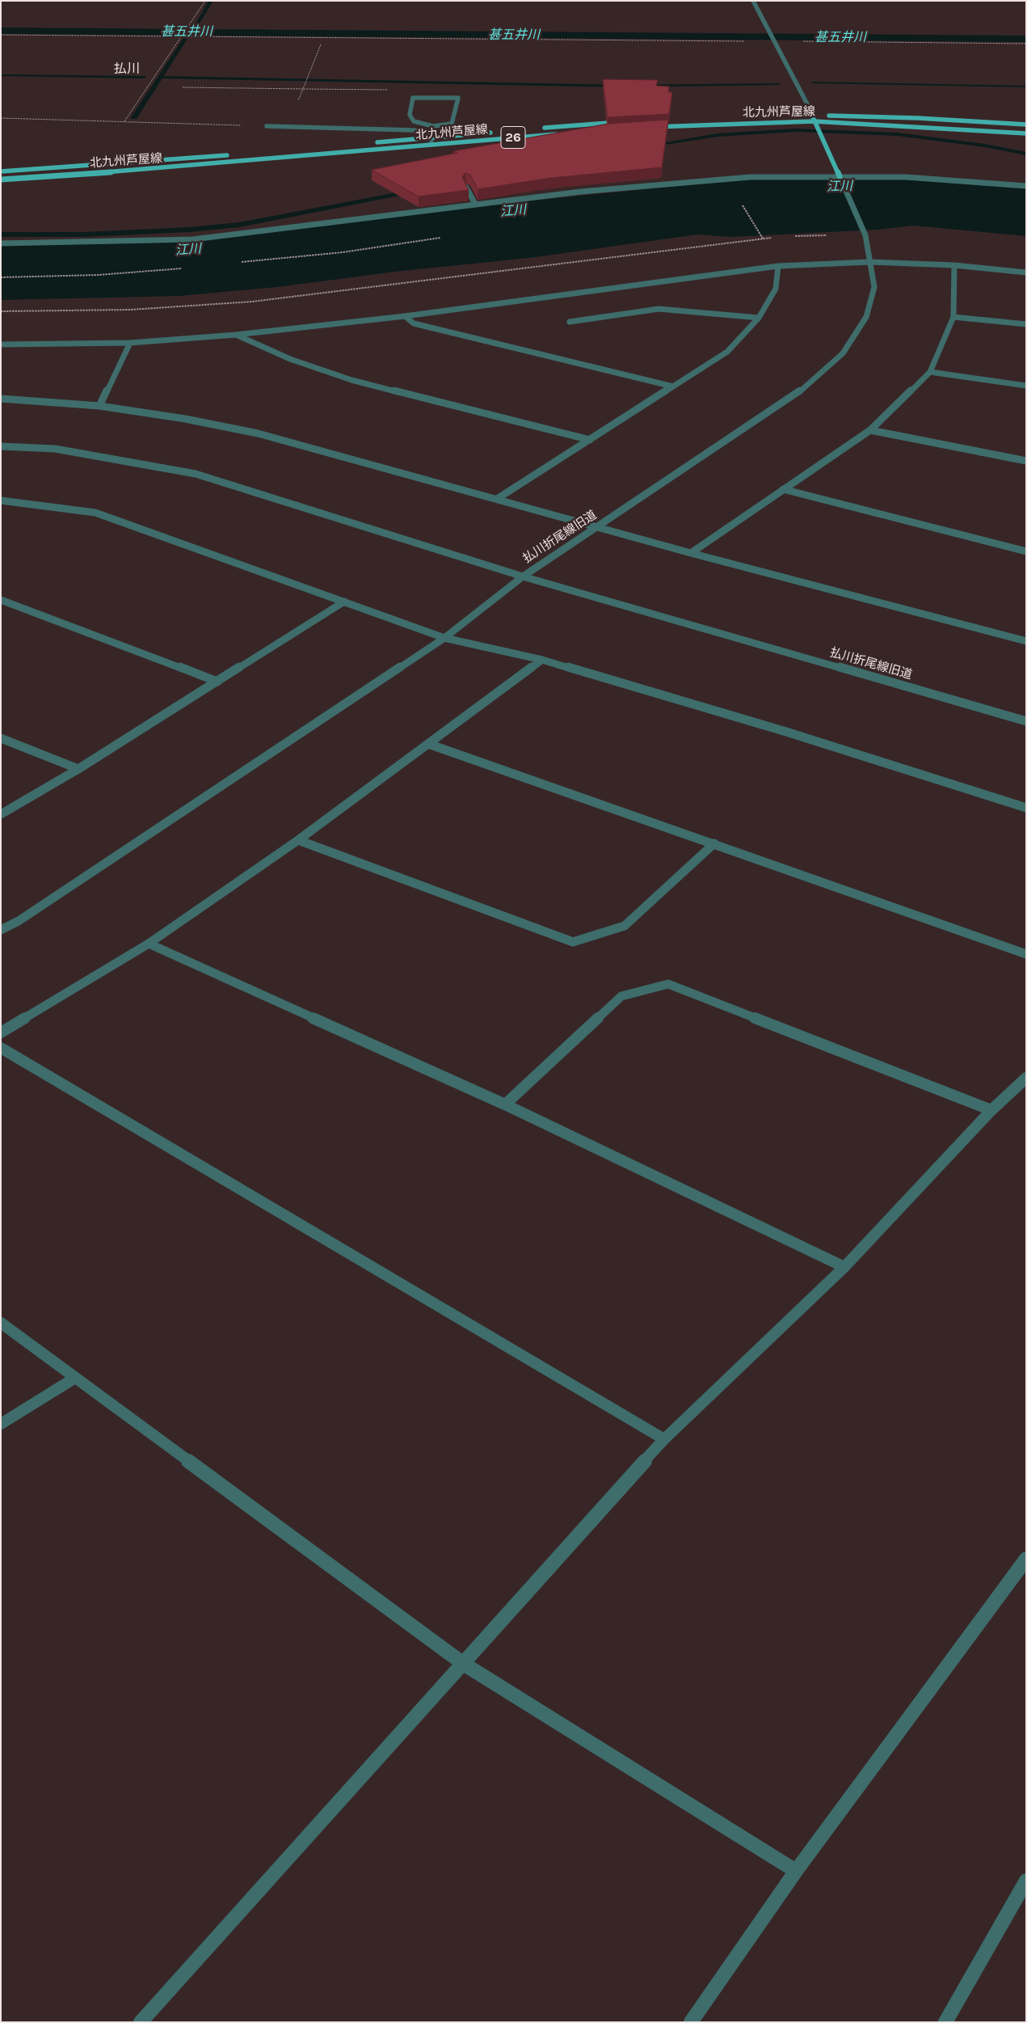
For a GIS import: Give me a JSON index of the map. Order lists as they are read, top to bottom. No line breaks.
{"streets":{"main road":["北九州芦屋線","26"],"street":["払川折尾線旧道"]},"districts":["払川"],"water":["甚五井川","江川"]}
